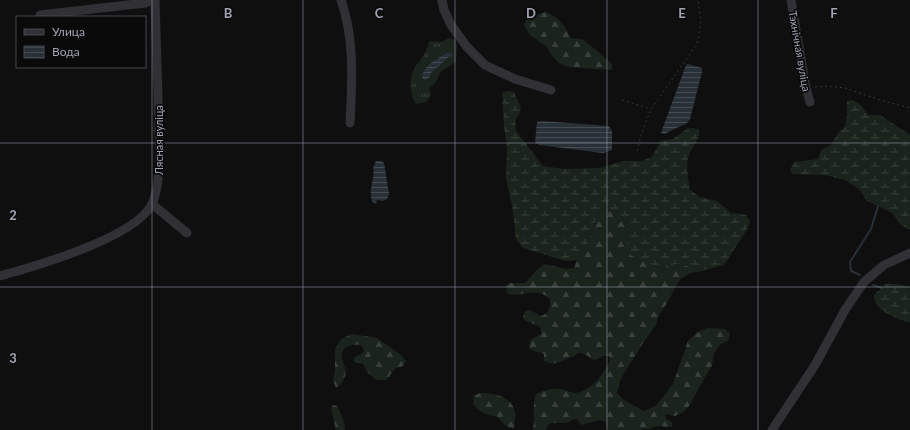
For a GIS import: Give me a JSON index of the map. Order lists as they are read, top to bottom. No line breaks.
{"streets":{"street":["Тэхнічная вуліца","Лясная вуліца"]},"legend":["Улица","Вода"],"grid":{"columns":["B","C","D","E","F"],"rows":["2","3"]}}
